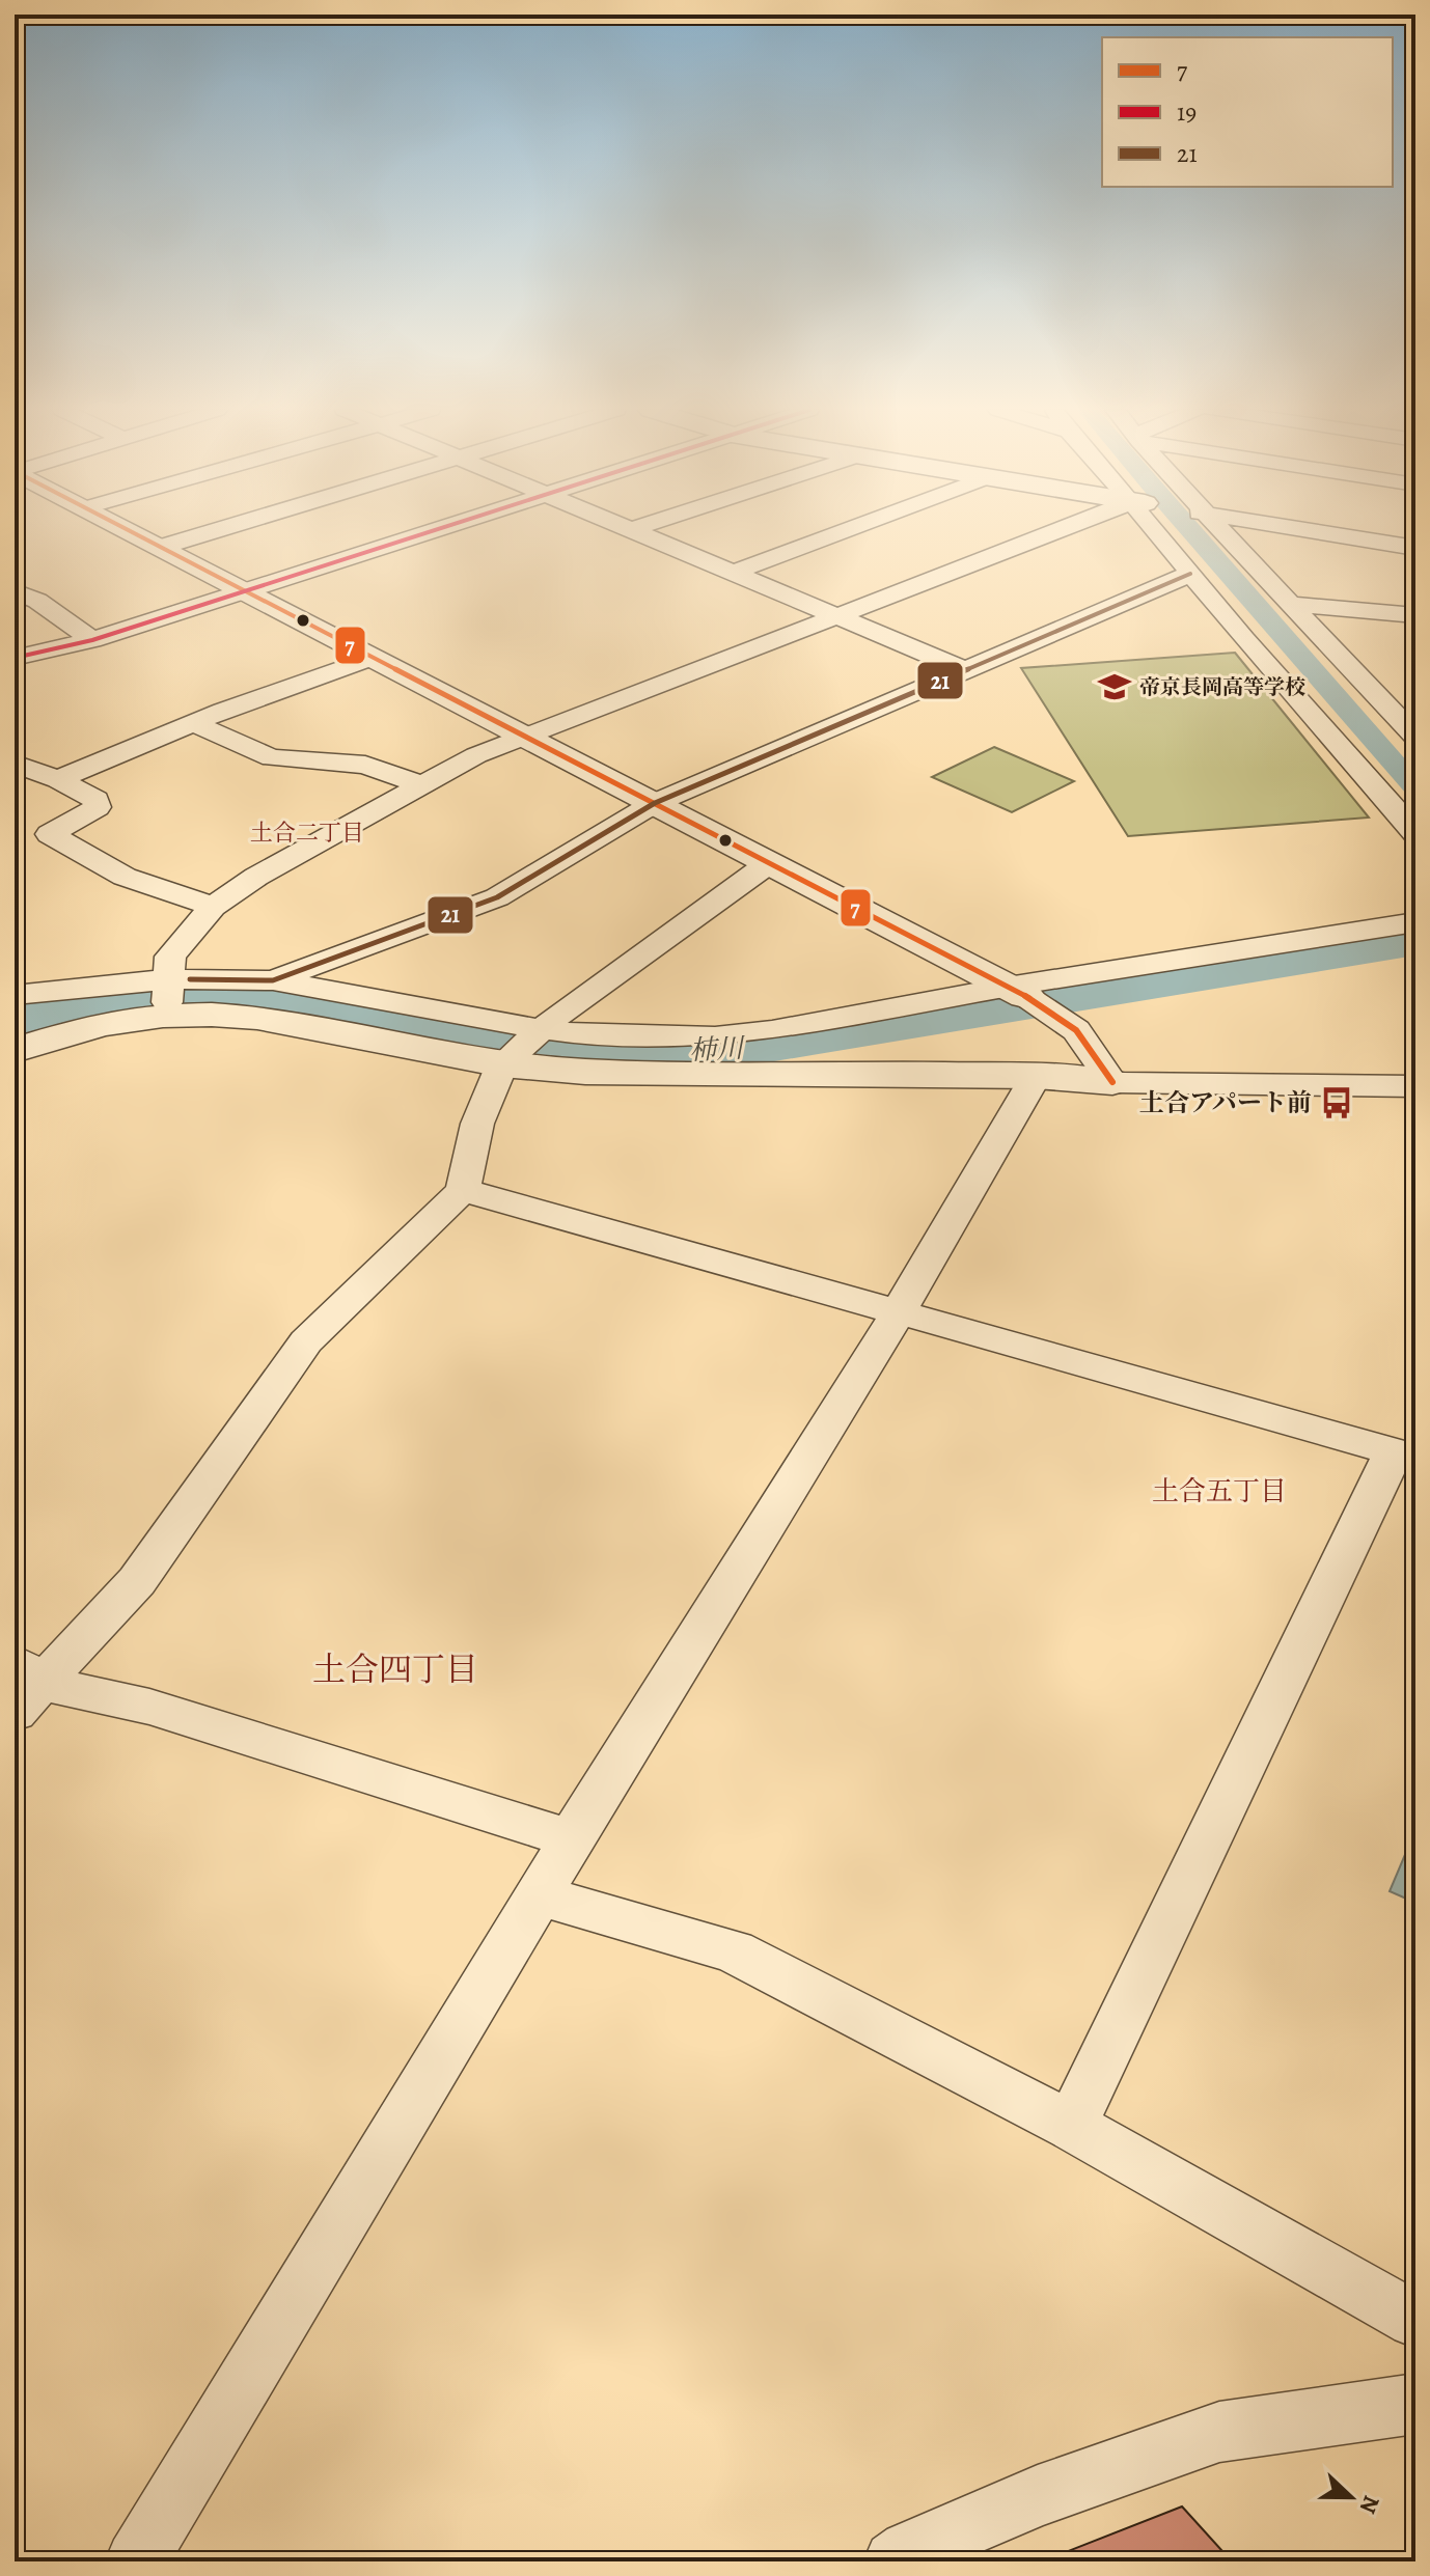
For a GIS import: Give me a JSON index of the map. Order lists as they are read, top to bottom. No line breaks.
{"districts":["土合二丁目","土合五丁目","土合四丁目"],"water":["柿川"],"places":{"school or university":["帝京長岡高等学校"],"bus stop":["土合アパート前"]},"lines":["transit line 7","transit line 19","transit line 21"],"legend":["7","19","21"],"north":"right"}
